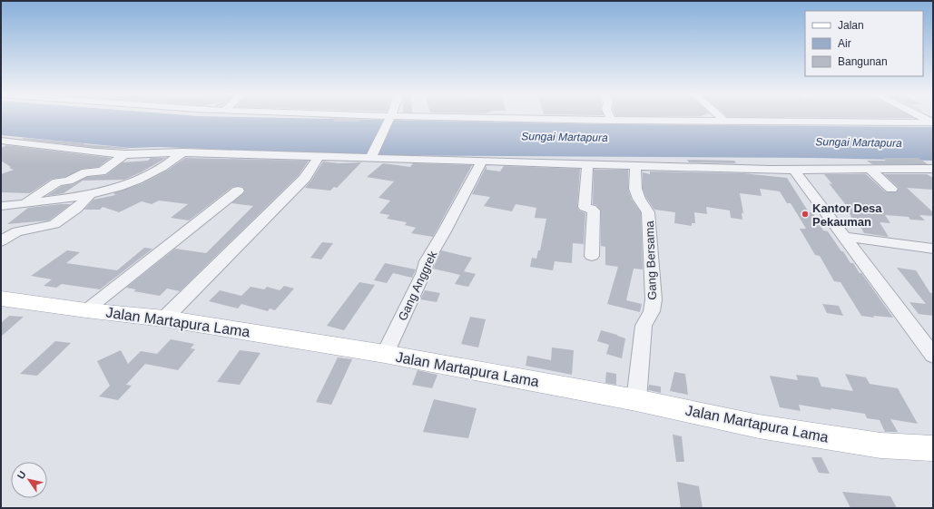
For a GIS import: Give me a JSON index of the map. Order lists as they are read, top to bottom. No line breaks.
{"streets":{"main road":["Jalan Martapura Lama"],"street":["Gang Bersama","Gang Anggrek"]},"crossings":[["Gang Bersama","Jalan Martapura Lama"],["Gang Anggrek","Jalan Martapura Lama"]],"water":["Sungai Martapura"],"places":["Kantor Desa Pekauman"],"legend":["Jalan","Air","Bangunan"],"north":"top left"}
